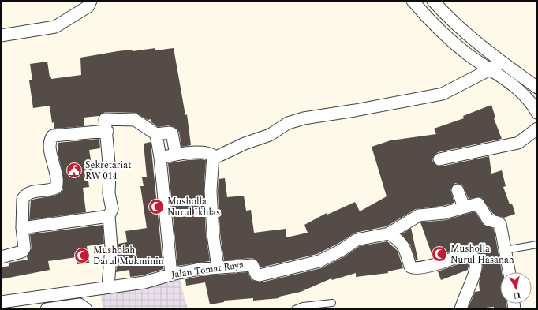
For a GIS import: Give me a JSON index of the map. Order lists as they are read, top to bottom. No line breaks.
{"streets":{"street":["Jalan Tomat Raya"]},"places":{"public building":["Sekretariat RW 014"],"mosque":["Musholla Nurul Ikhlas","Musholla Nurul Hasanah","Musholah Darul Mukminin"]},"north":"bottom"}
